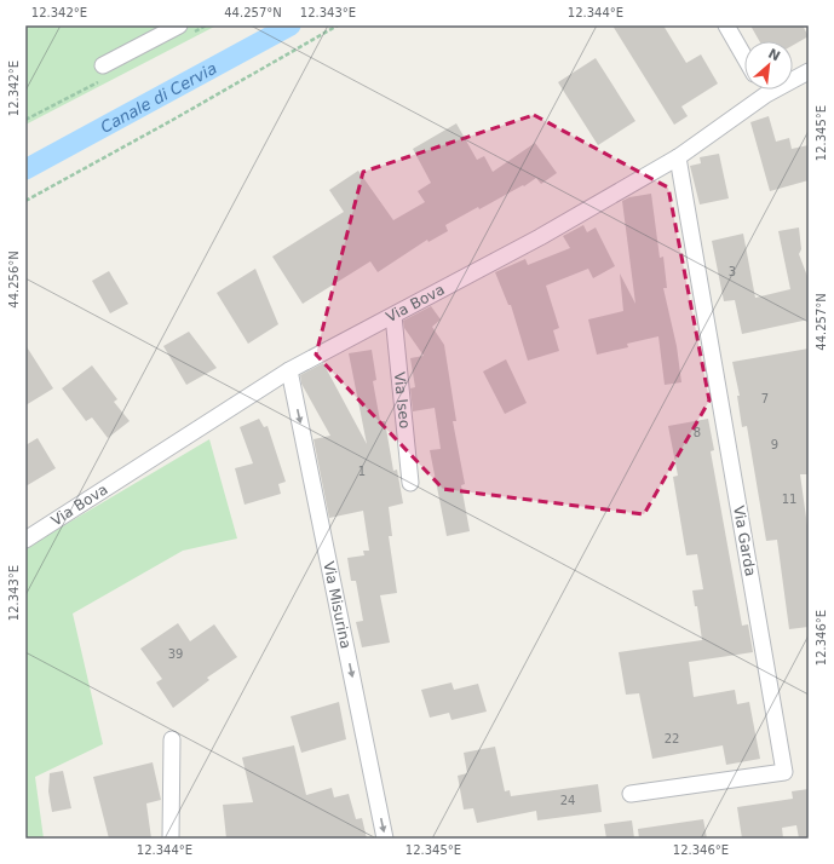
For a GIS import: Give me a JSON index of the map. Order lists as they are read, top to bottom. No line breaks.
{"streets":{"street":["Via Bova","Via Iseo","Via Garda","Via Misurina"]},"crossings":[["Via Bova","Via Iseo"],["Via Bova","Via Garda"],["Via Bova","Via Misurina"]],"one_way":["Via Misurina"],"water":["Canale di Cervia"],"house_numbers":["3","7","8","9","1","11","39","22","24"],"north":"top right","coordinates":["12.342°E","44.257°N","12.343°E","12.344°E","12.345°E","44.256°N","12.346°E"]}
